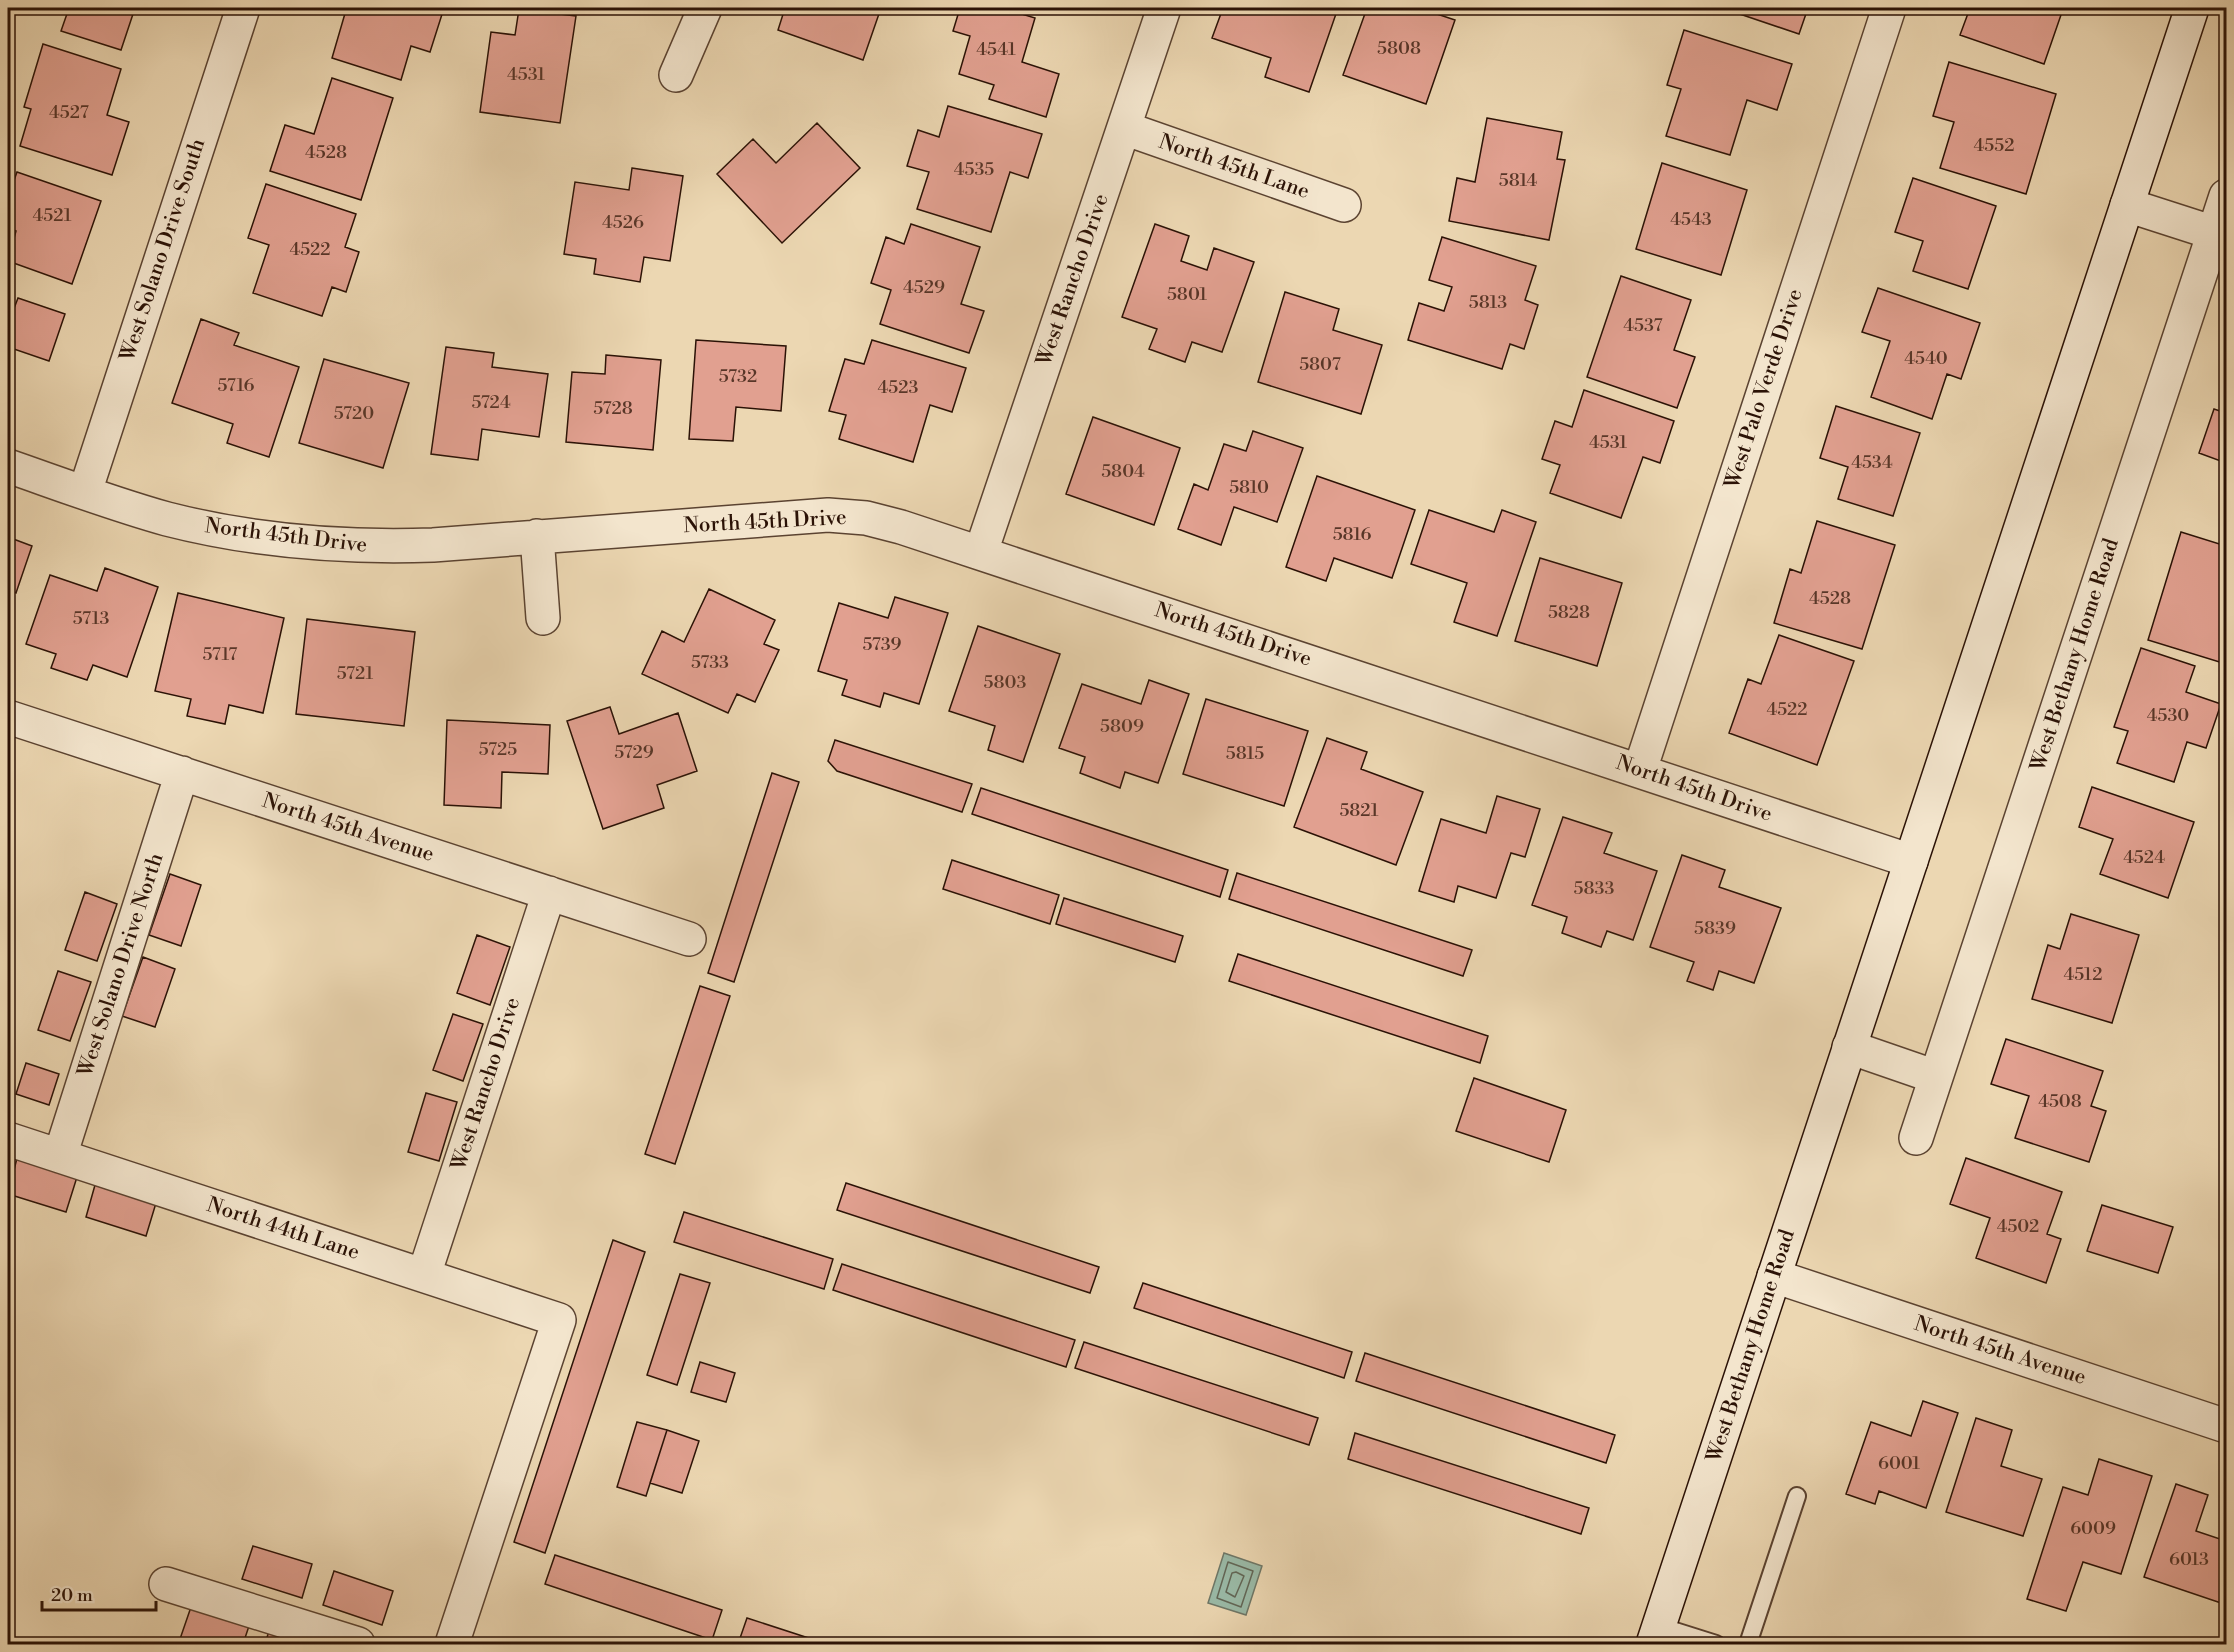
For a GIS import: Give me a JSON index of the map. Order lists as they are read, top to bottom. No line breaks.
{"streets":{"street":["North 45th Lane","West Solano Drive South","West Rancho Drive","West Palo Verde Drive","North 45th Drive","West Bethany Home Road","North 45th Avenue","West Solano Drive North","North 44th Lane"]},"crossings":[["North 45th Lane","West Rancho Drive"],["West Solano Drive South","North 45th Drive"],["West Rancho Drive","North 45th Drive"],["West Rancho Drive","North 45th Avenue"],["West Rancho Drive","North 44th Lane"],["West Palo Verde Drive","North 45th Drive"],["North 45th Drive","West Bethany Home Road"],["West Bethany Home Road","North 45th Avenue"],["North 45th Avenue","West Solano Drive North"],["West Solano Drive North","North 44th Lane"]],"house_numbers":["5808","4541","4531","4527","4552","4528","4535","5814","4521","4543","4526","4522","4529","5801","5813","4537","4540","5807","5732","5716","4523","5724","5728","5720","4531","4534","5804","5810","5816","4528","5828","5713","5739","5717","5733","5721","5803","4522","4530","5809","5725","5729","5815","5821","4524","5833","5839","4512","4508","4502","6001","6009","6013"],"scale_bar":"20 m"}
